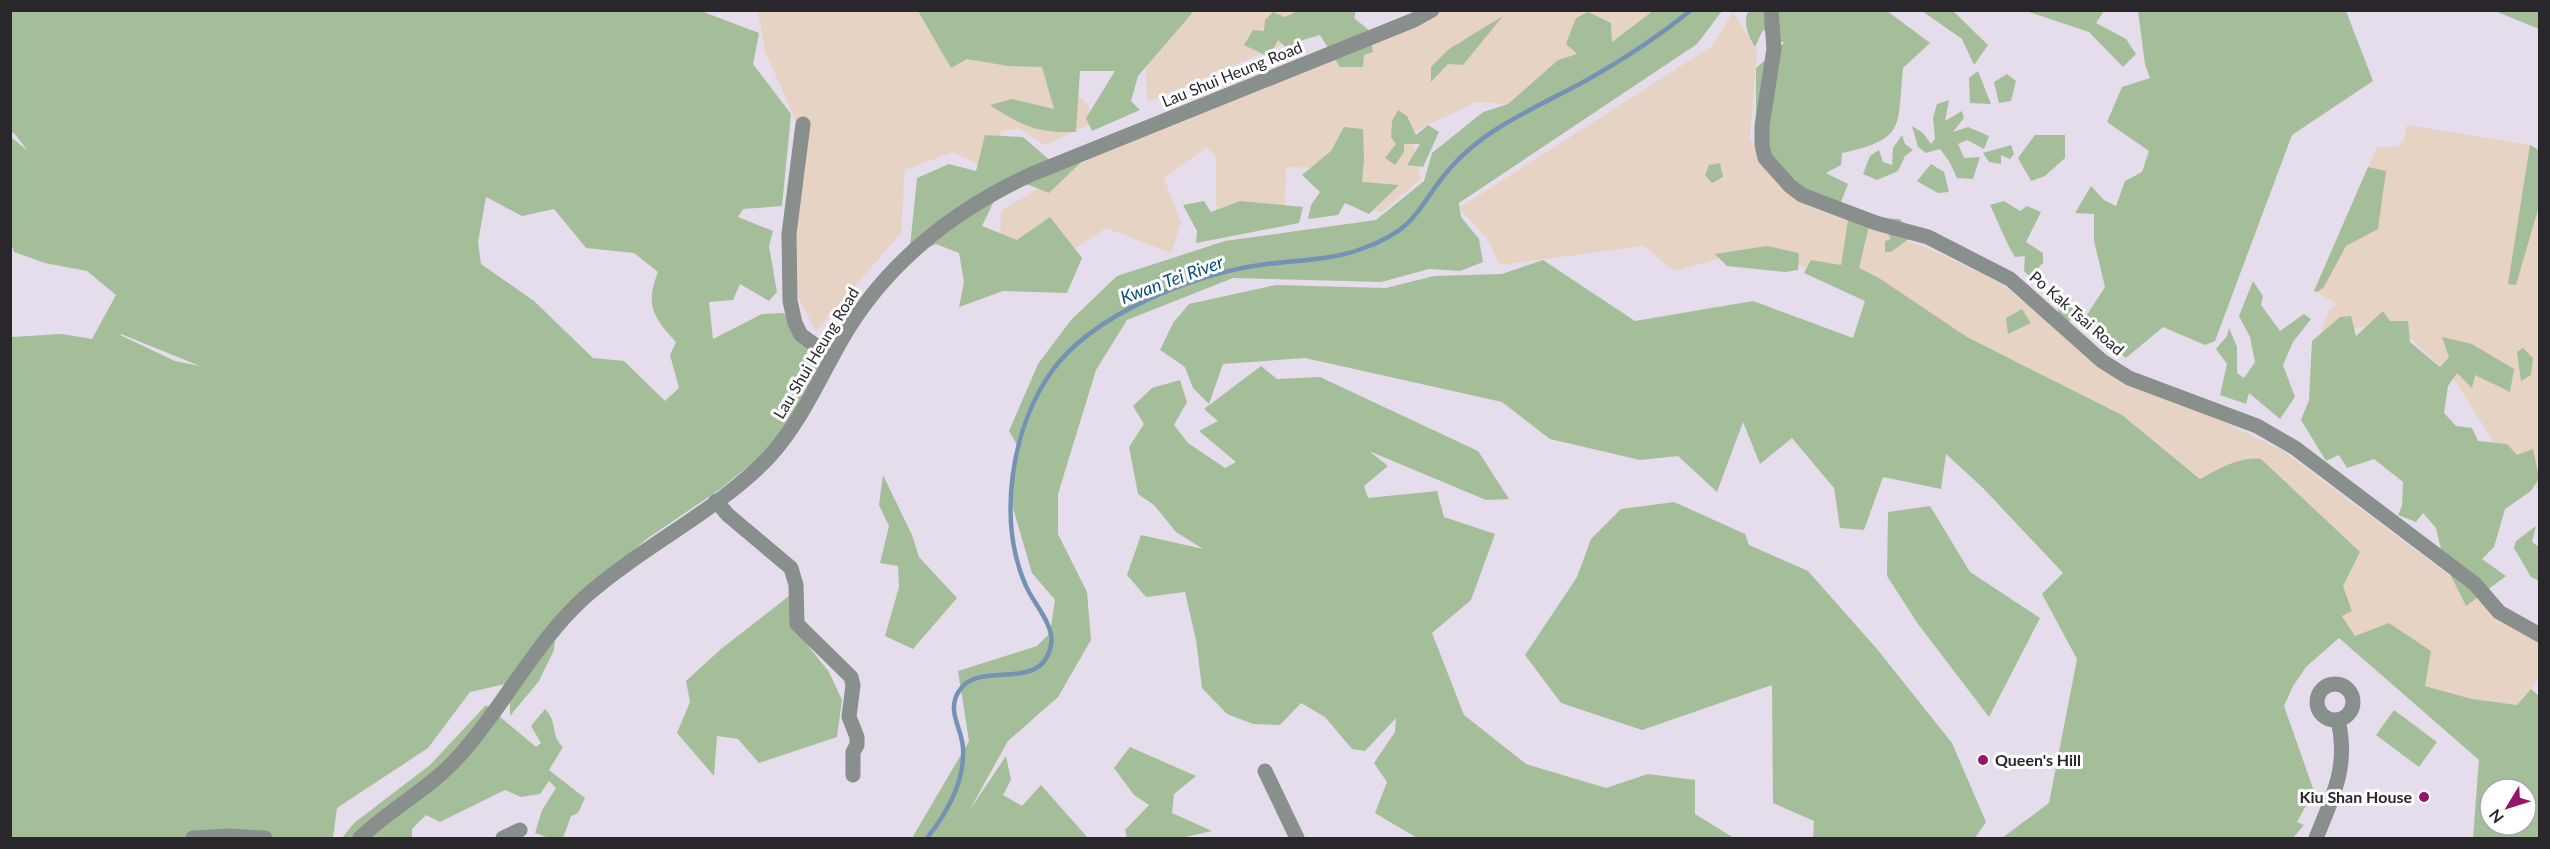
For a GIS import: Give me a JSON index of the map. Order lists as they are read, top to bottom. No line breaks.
{"streets":{"street":["Lau Shui Heung Road","Po Kak Tsai Road"]},"water":["Kwan Tei River"],"places":["Queen's Hill","Kiu Shan House"],"north":"bottom left"}
